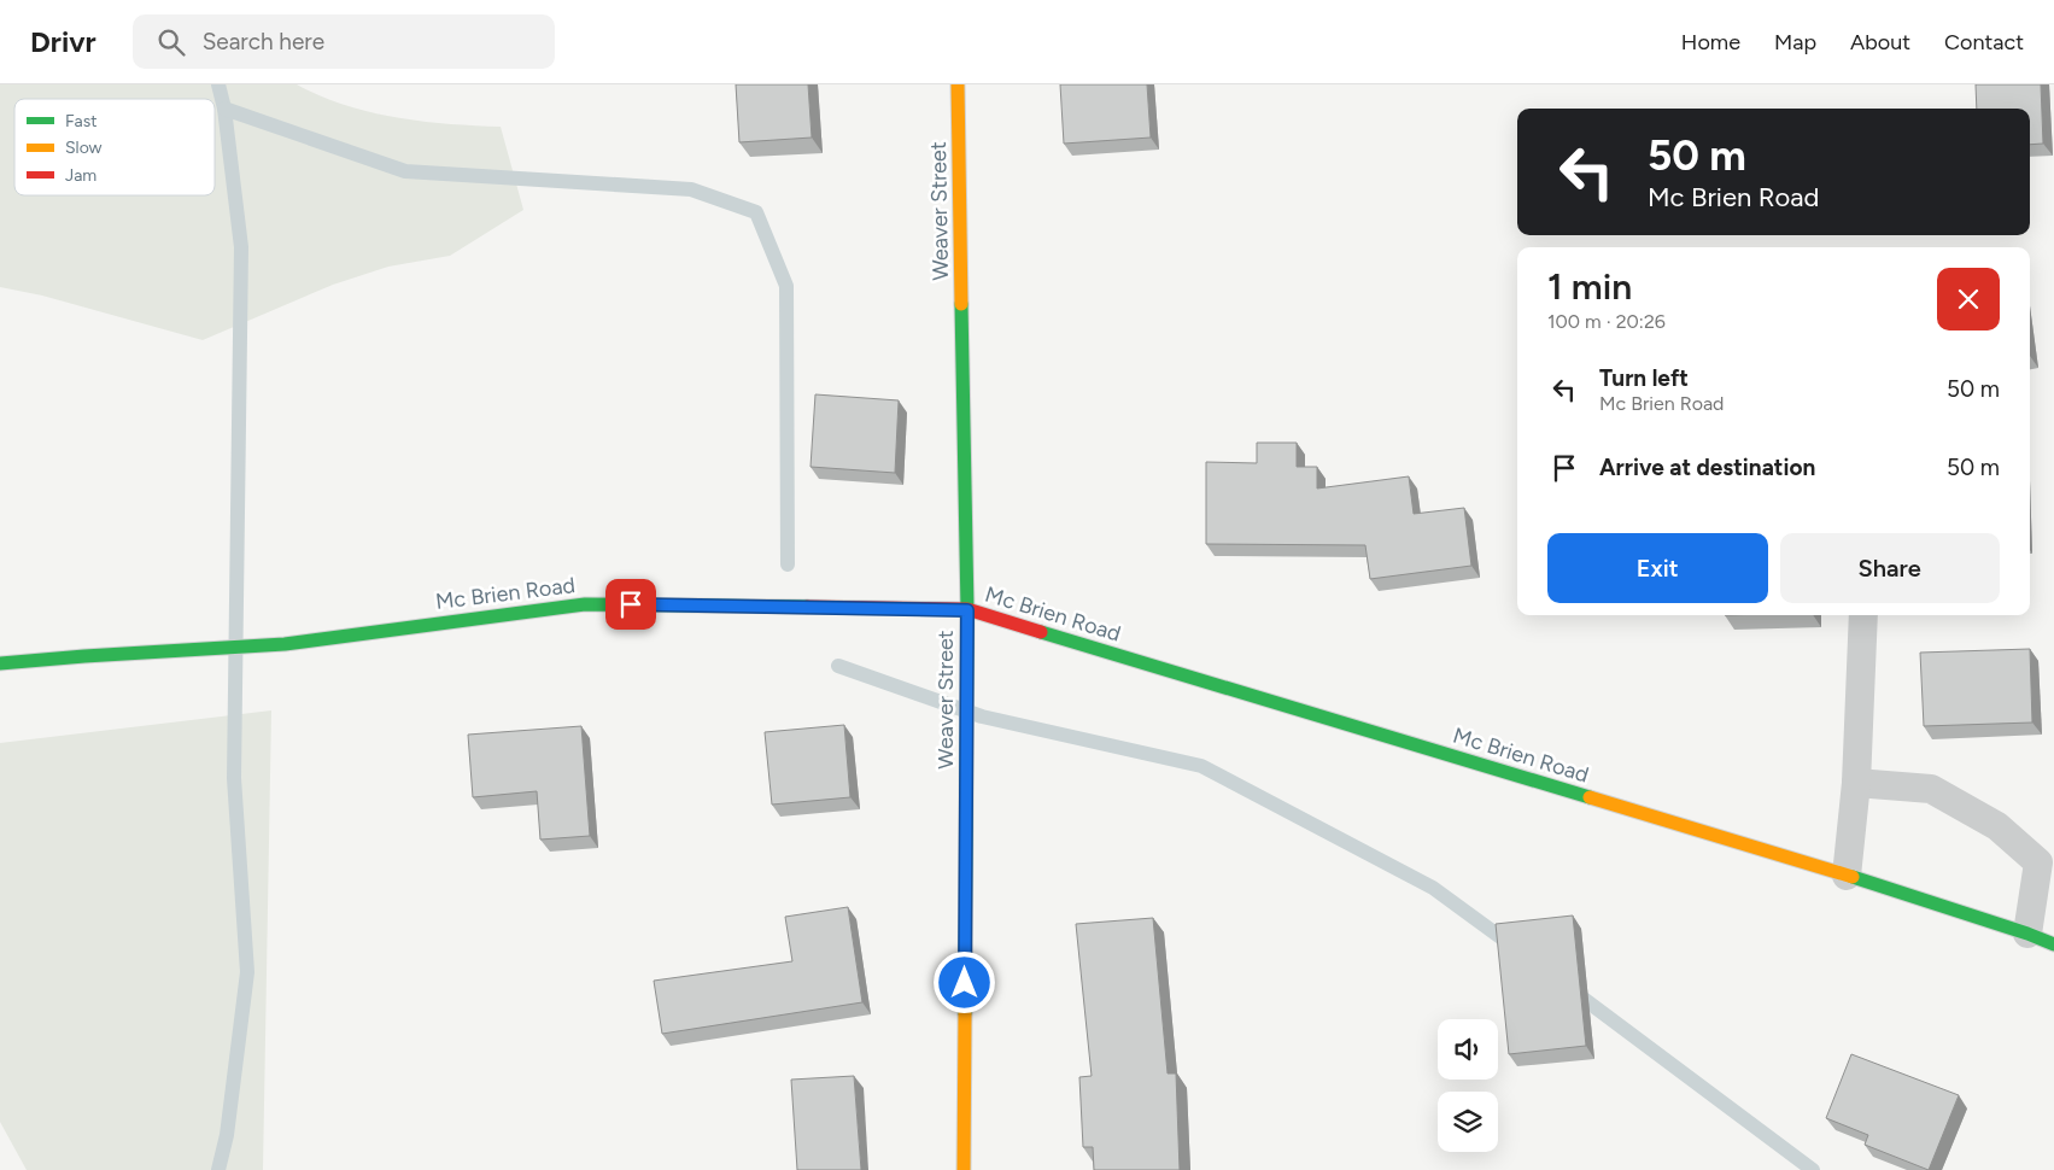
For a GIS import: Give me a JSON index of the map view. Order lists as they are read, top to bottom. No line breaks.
{"streets":{"street":["Weaver Street","Mc Brien Road"]},"crossings":[["Weaver Street","Mc Brien Road"]],"legend":["Fast","Slow","Jam"],"page":{"header":"Drivr","search":"Search here","nav":["Home","Map","About","Contact"],"turn":["50 m","Mc Brien Road"],"heading":["1 min","100 m · 20:26"],"list":[{"name":"Turn left","note":"Mc Brien Road","value":"50 m"},{"name":"Arrive at destination","value":"50 m"}],"buttons":["Exit","Share"]}}
